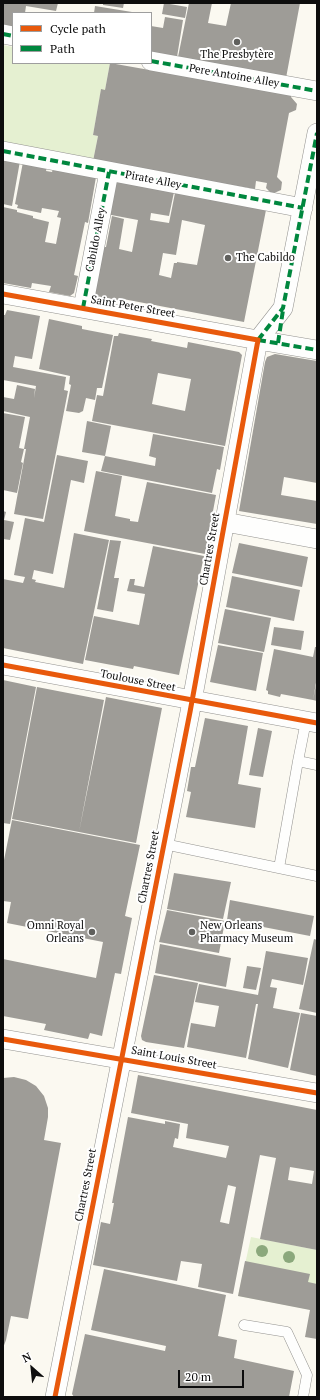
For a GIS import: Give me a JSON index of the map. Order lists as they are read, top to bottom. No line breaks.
{"streets":{"street":["Pere Antoine Alley","Pirate Alley","Cabildo Alley","Saint Peter Street","Chartres Street","Toulouse Street","Saint Louis Street"]},"crossings":[["Pirate Alley","Cabildo Alley"],["Pirate Alley","Chartres Street"],["Cabildo Alley","Saint Peter Street"],["Saint Peter Street","Chartres Street"],["Chartres Street","Toulouse Street"],["Chartres Street","Saint Louis Street"]],"places":["The Presbytère","The Cabildo","Omni Royal Orleans","New Orleans Pharmacy Museum"],"legend":["Cycle path","Path"],"scale_bar":"20 m","north":"top left"}
